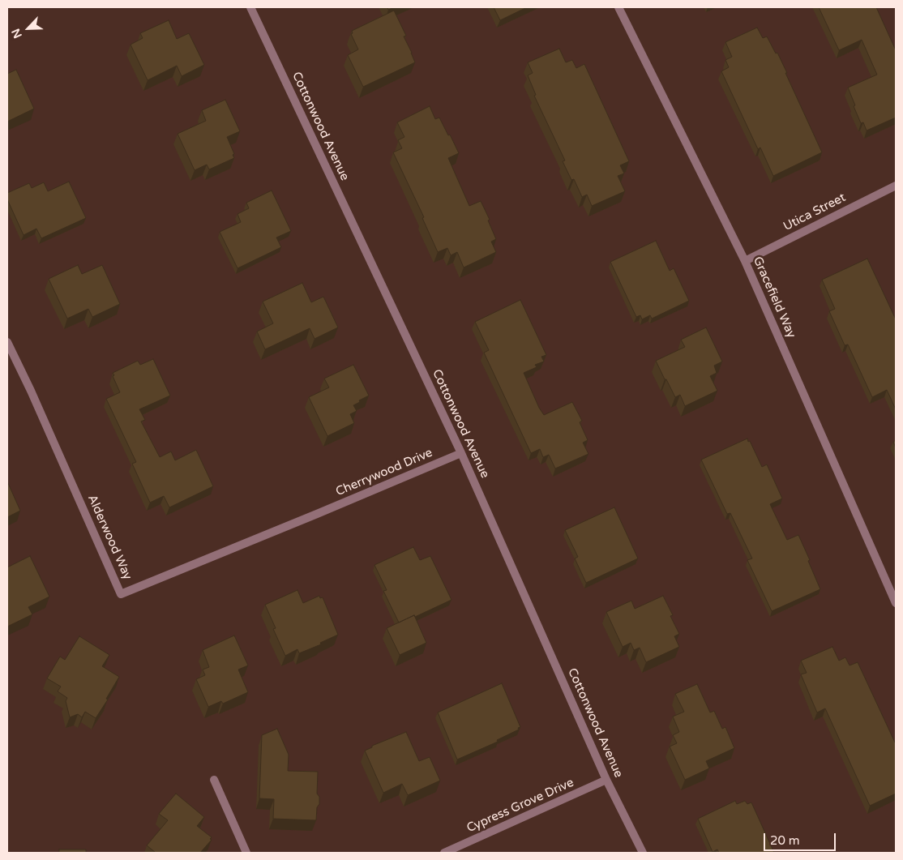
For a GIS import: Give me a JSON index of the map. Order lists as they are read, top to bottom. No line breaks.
{"streets":{"street":["Cottonwood Avenue","Utica Street","Gracefield Way","Cherrywood Drive","Alderwood Way","Cypress Grove Drive"]},"crossings":[["Cottonwood Avenue","Cherrywood Drive"],["Cottonwood Avenue","Cypress Grove Drive"],["Utica Street","Gracefield Way"],["Cherrywood Drive","Alderwood Way"]],"scale_bar":"20 m","north":"bottom left"}
